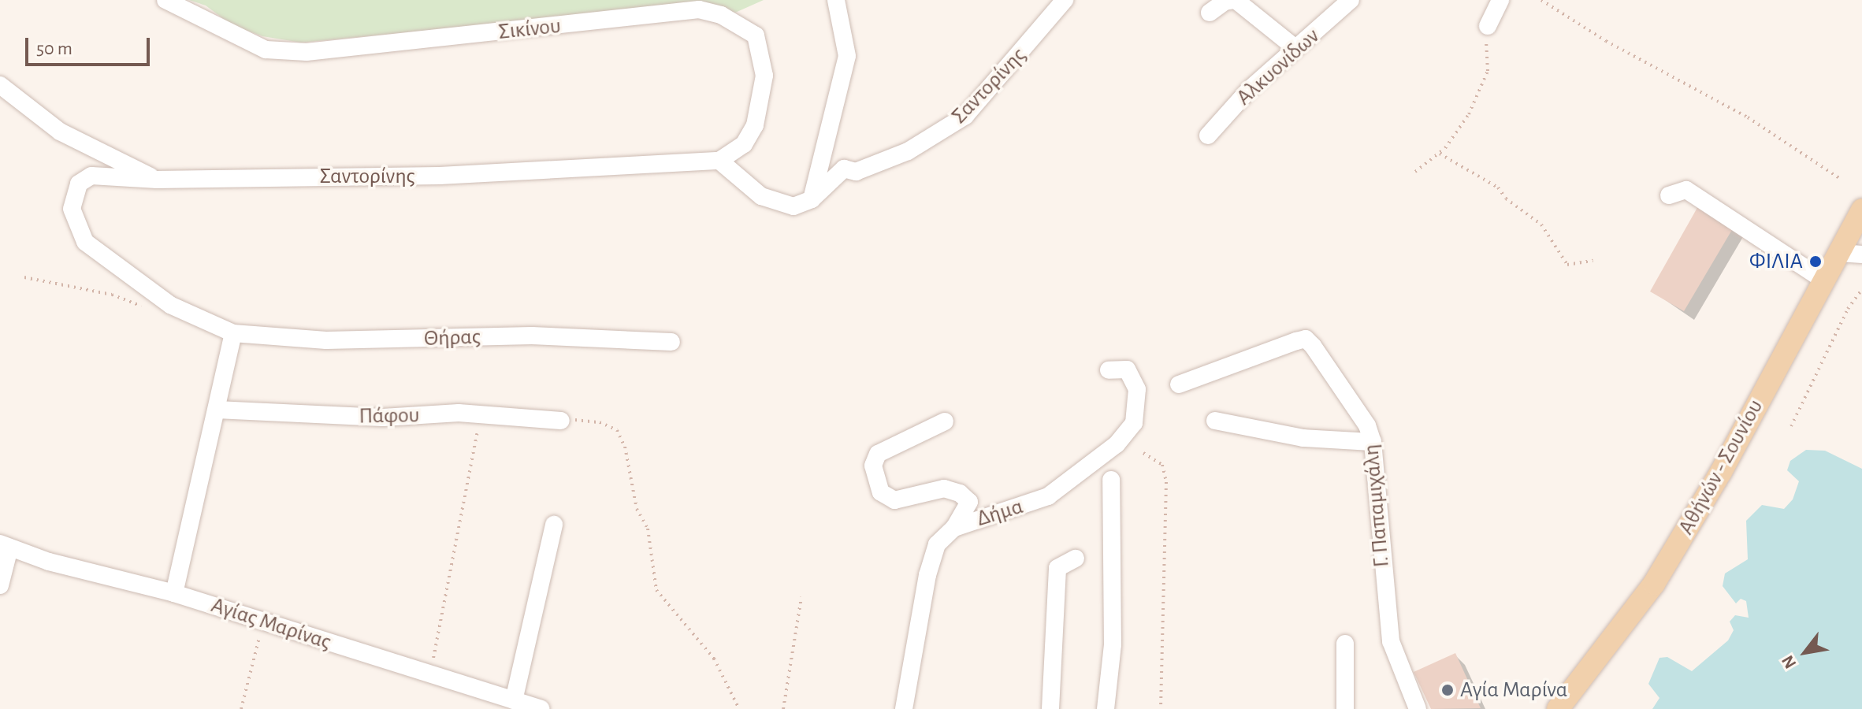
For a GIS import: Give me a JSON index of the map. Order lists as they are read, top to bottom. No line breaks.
{"streets":{"main road":["Αθήνών - Σουνίου"],"street":["Σικίνου","Αλκυονίδων","Σαντορίνης","Θήρας","Πάφου","Γ. Παπαμιχάλη","Δήμα","Αγίας Μαρίνας"]},"crossings":[["Σικίνου","Σαντορίνης"],["Σαντορίνης","Θήρας"]],"places":["ΦΙΛΙΑ","Αγία Μαρίνα"],"scale_bar":"50 m","north":"bottom left"}
